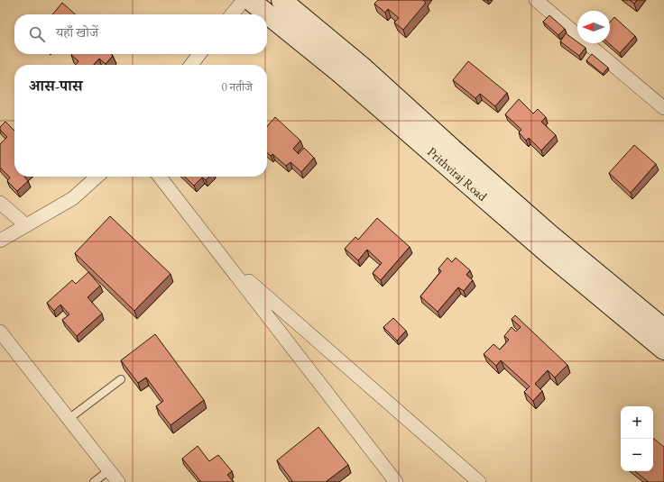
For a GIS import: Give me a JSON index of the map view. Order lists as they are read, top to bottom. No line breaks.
{"streets":{"main road":["Prithviraj Road"]},"north":"left","page":{"search":"यहाँ खोजें","heading":["आस-पास","0 नतीजे"],"map_buttons":["+","−"]}}
